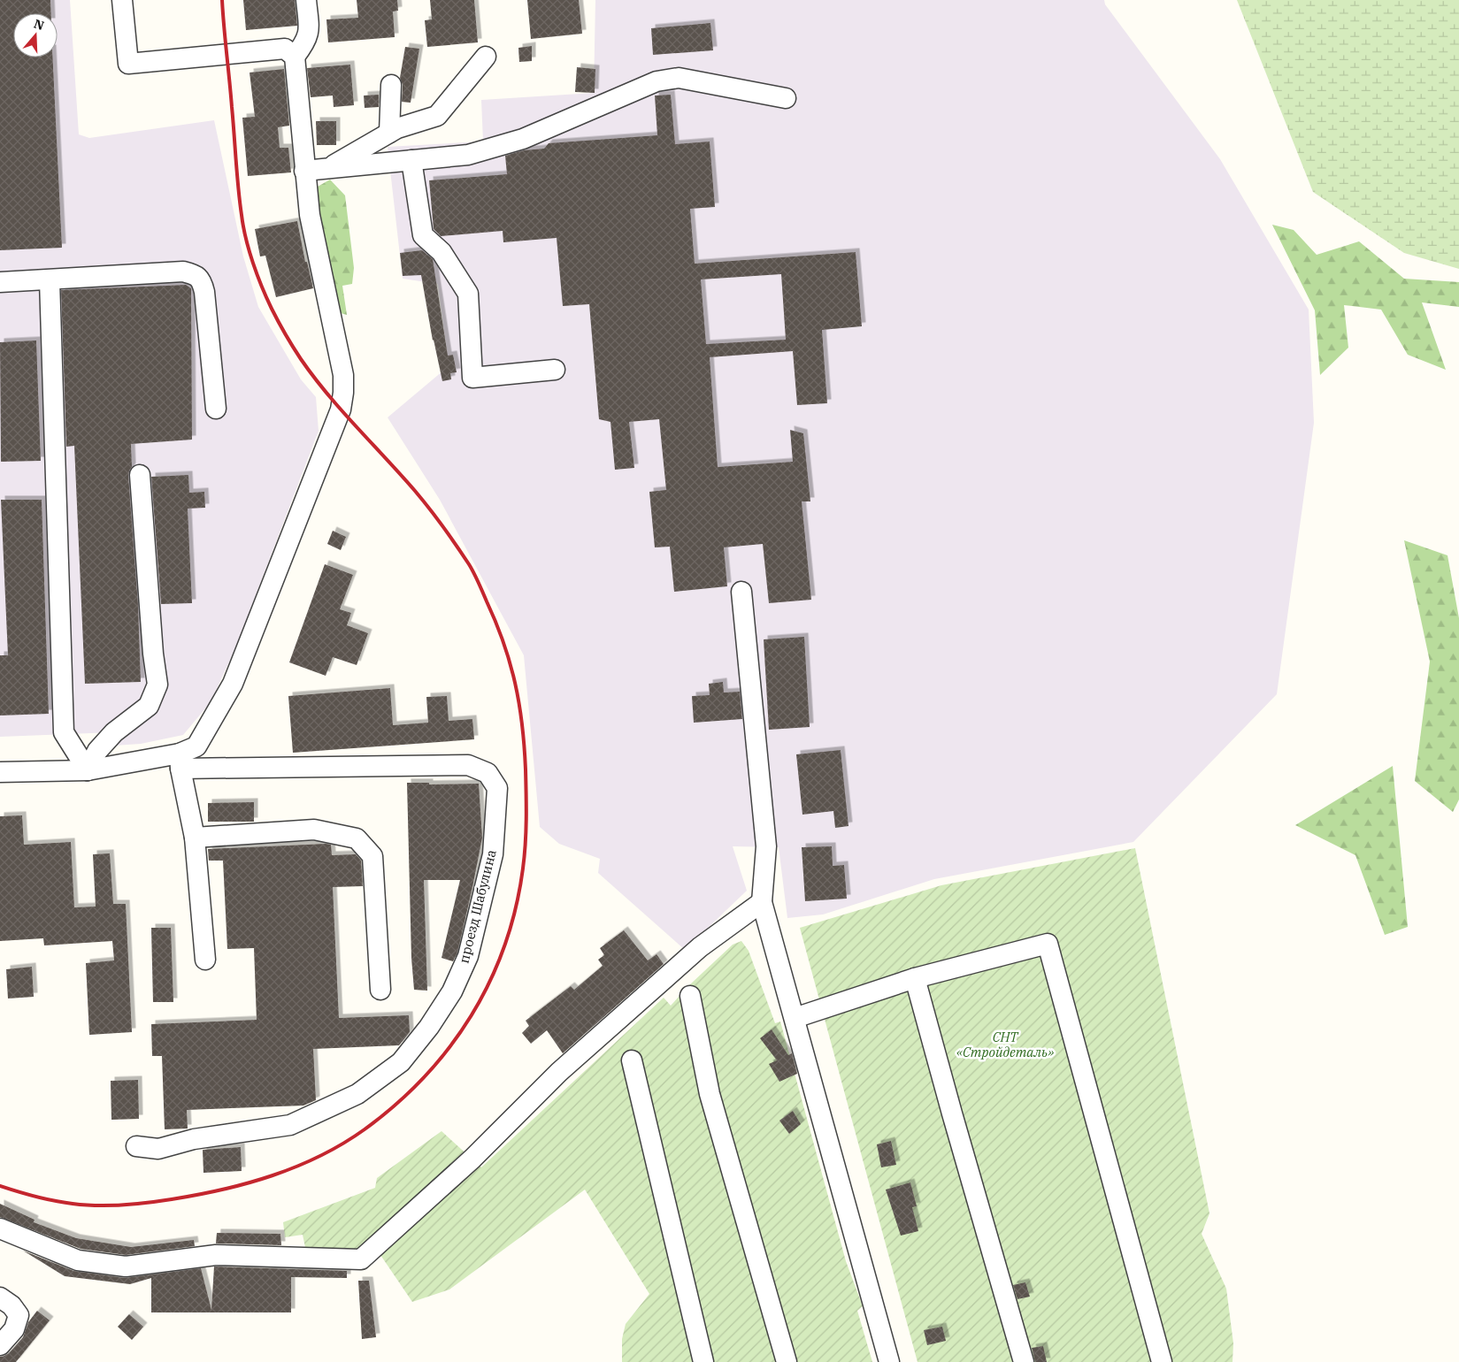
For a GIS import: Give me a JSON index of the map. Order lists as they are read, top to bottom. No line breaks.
{"streets":{"street":["проезд Шабулина"]},"parks":["СНТ «Стройдеталь»"],"north":"top"}
